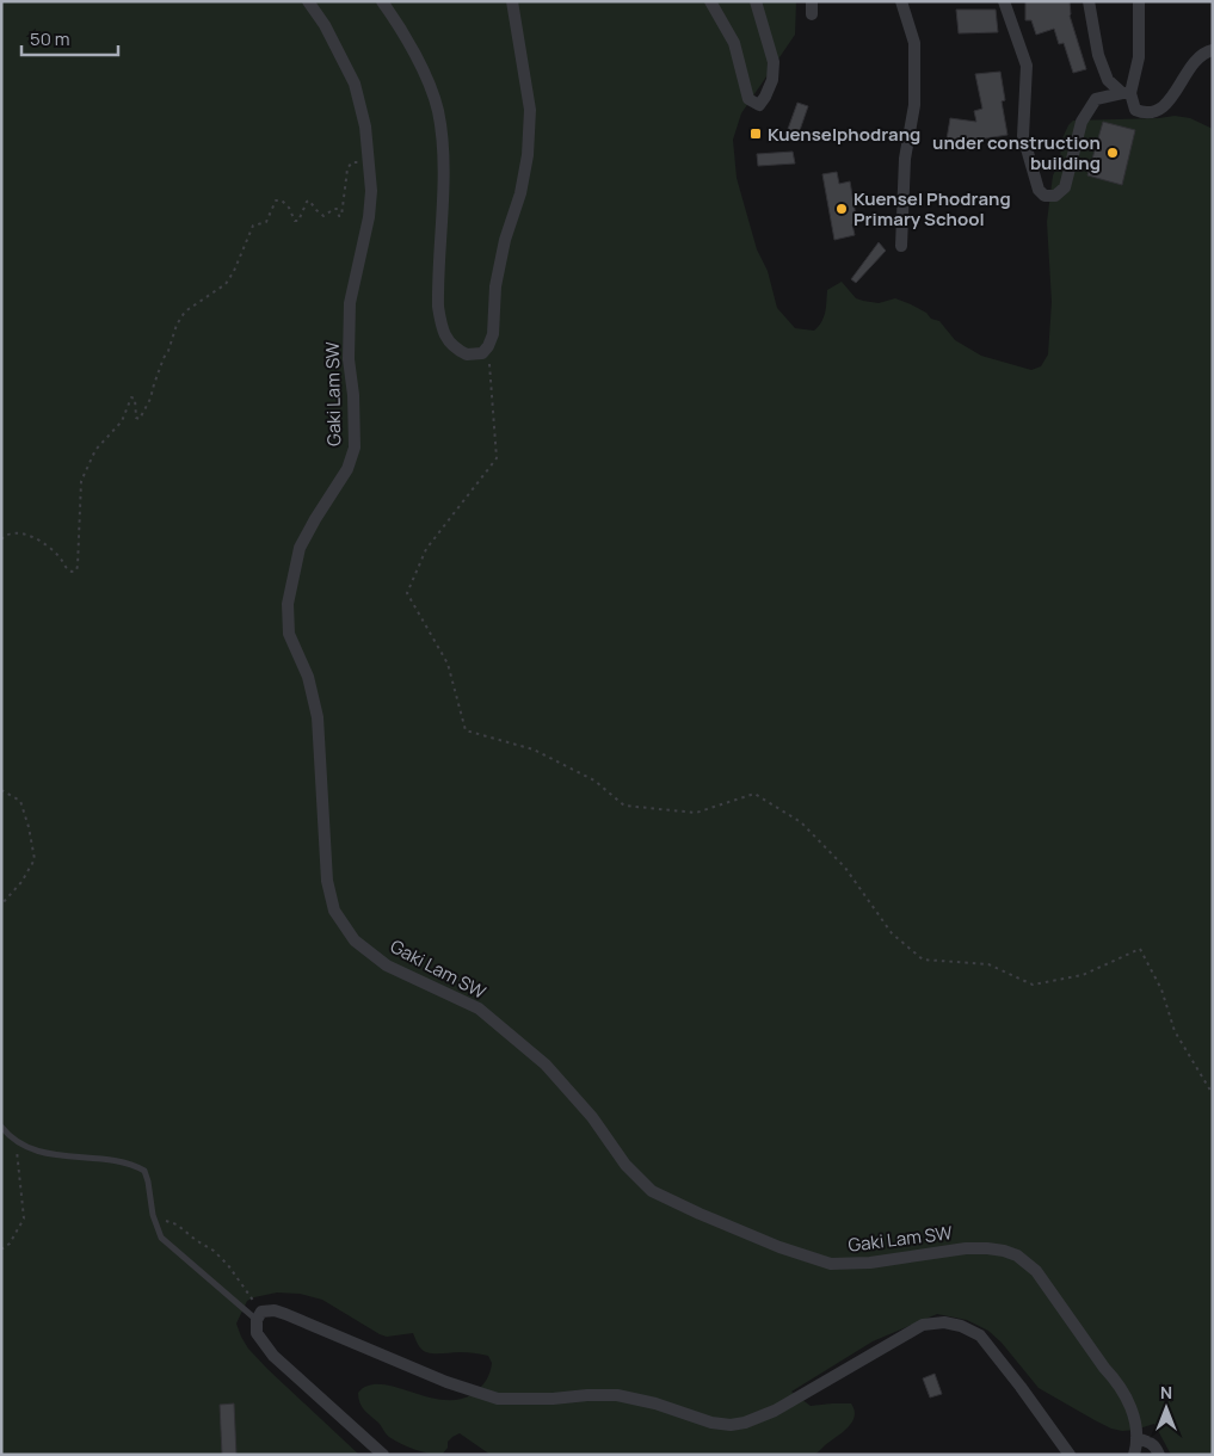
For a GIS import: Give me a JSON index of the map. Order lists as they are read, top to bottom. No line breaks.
{"streets":{"street":["Gaki Lam SW"]},"places":{"transit":["Kuenselphodrang"],"other":["under construction building","Kuensel Phodrang Primary School"]},"scale_bar":"50 m","north":"top"}
